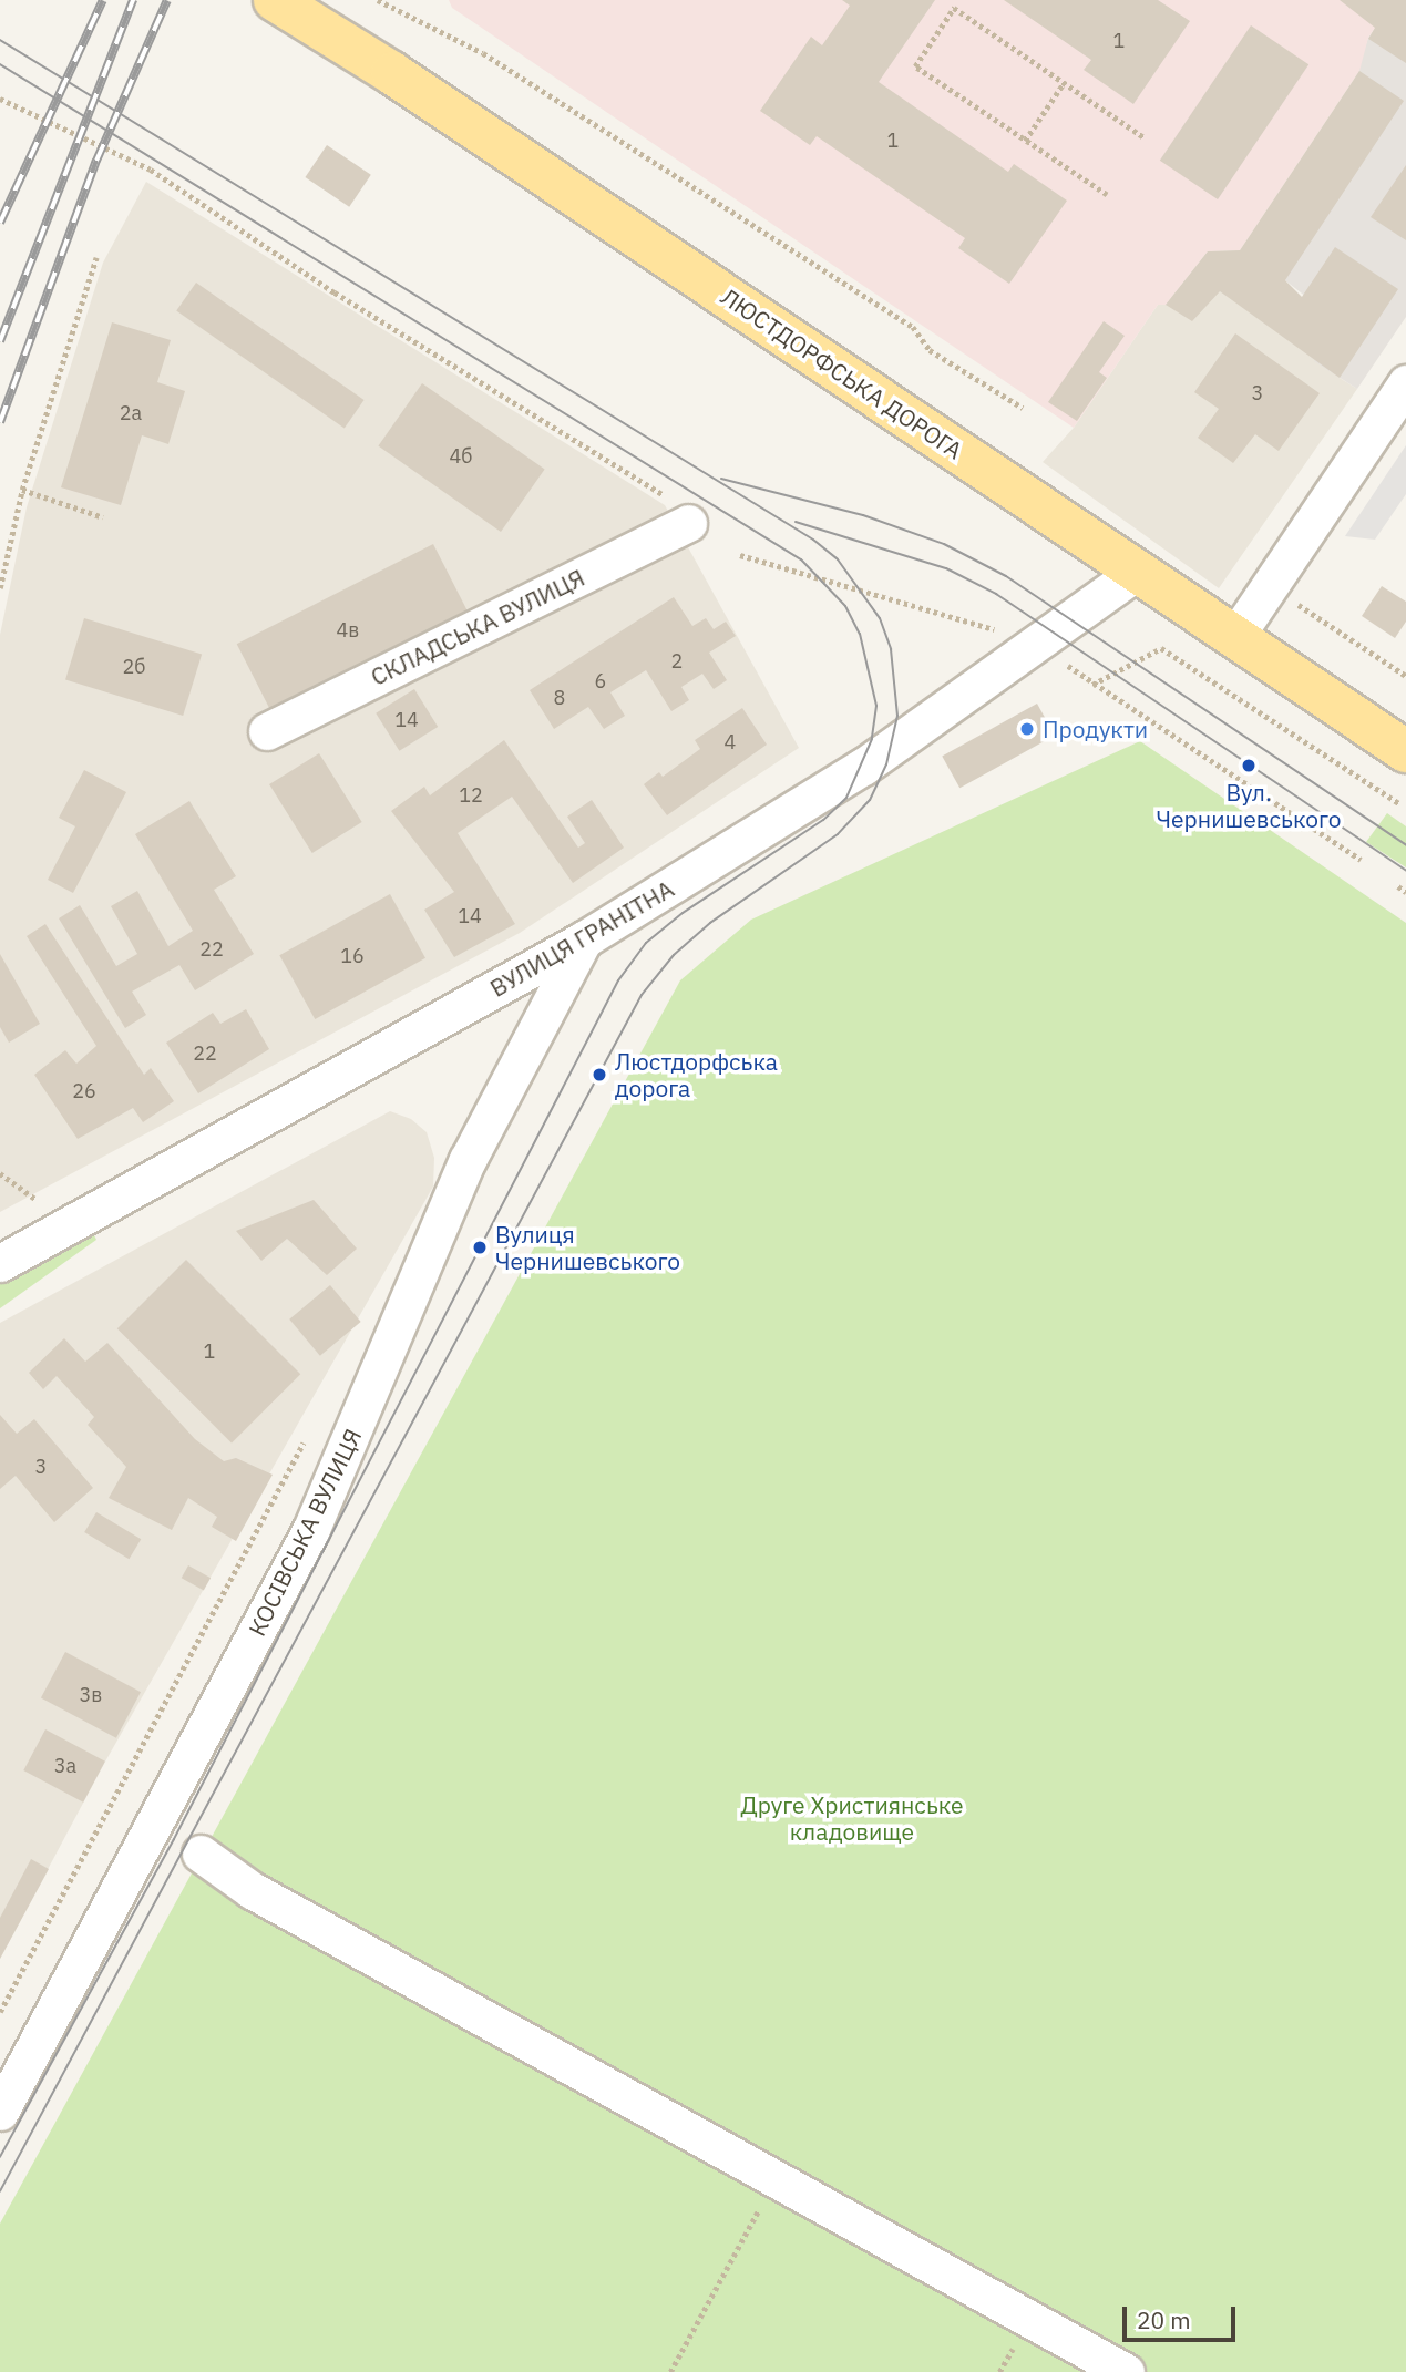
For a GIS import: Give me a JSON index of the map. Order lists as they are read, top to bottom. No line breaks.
{"streets":{"main road":["ЛЮСТДОРФСЬКА ДОРОГА"],"street":["СКЛАДСЬКА ВУЛИЦЯ","ВУЛИЦЯ ГРАНІТНА","КОСІВСЬКА ВУЛИЦЯ"]},"crossings":[["ЛЮСТДОРФСЬКА ДОРОГА","ВУЛИЦЯ ГРАНІТНА"],["ВУЛИЦЯ ГРАНІТНА","КОСІВСЬКА ВУЛИЦЯ"]],"parks":["Друге Християнське кладовище"],"places":["Продукти","Вул. Чернишевського","Люстдорфська дорога","Вулиця Чернишевського"],"house_numbers":["1","1","3","2а","4б","4в","2","2б","6","8","14","4","12","14","22","16","22","26","1","3","3в","3а"],"scale_bar":"20 m"}
